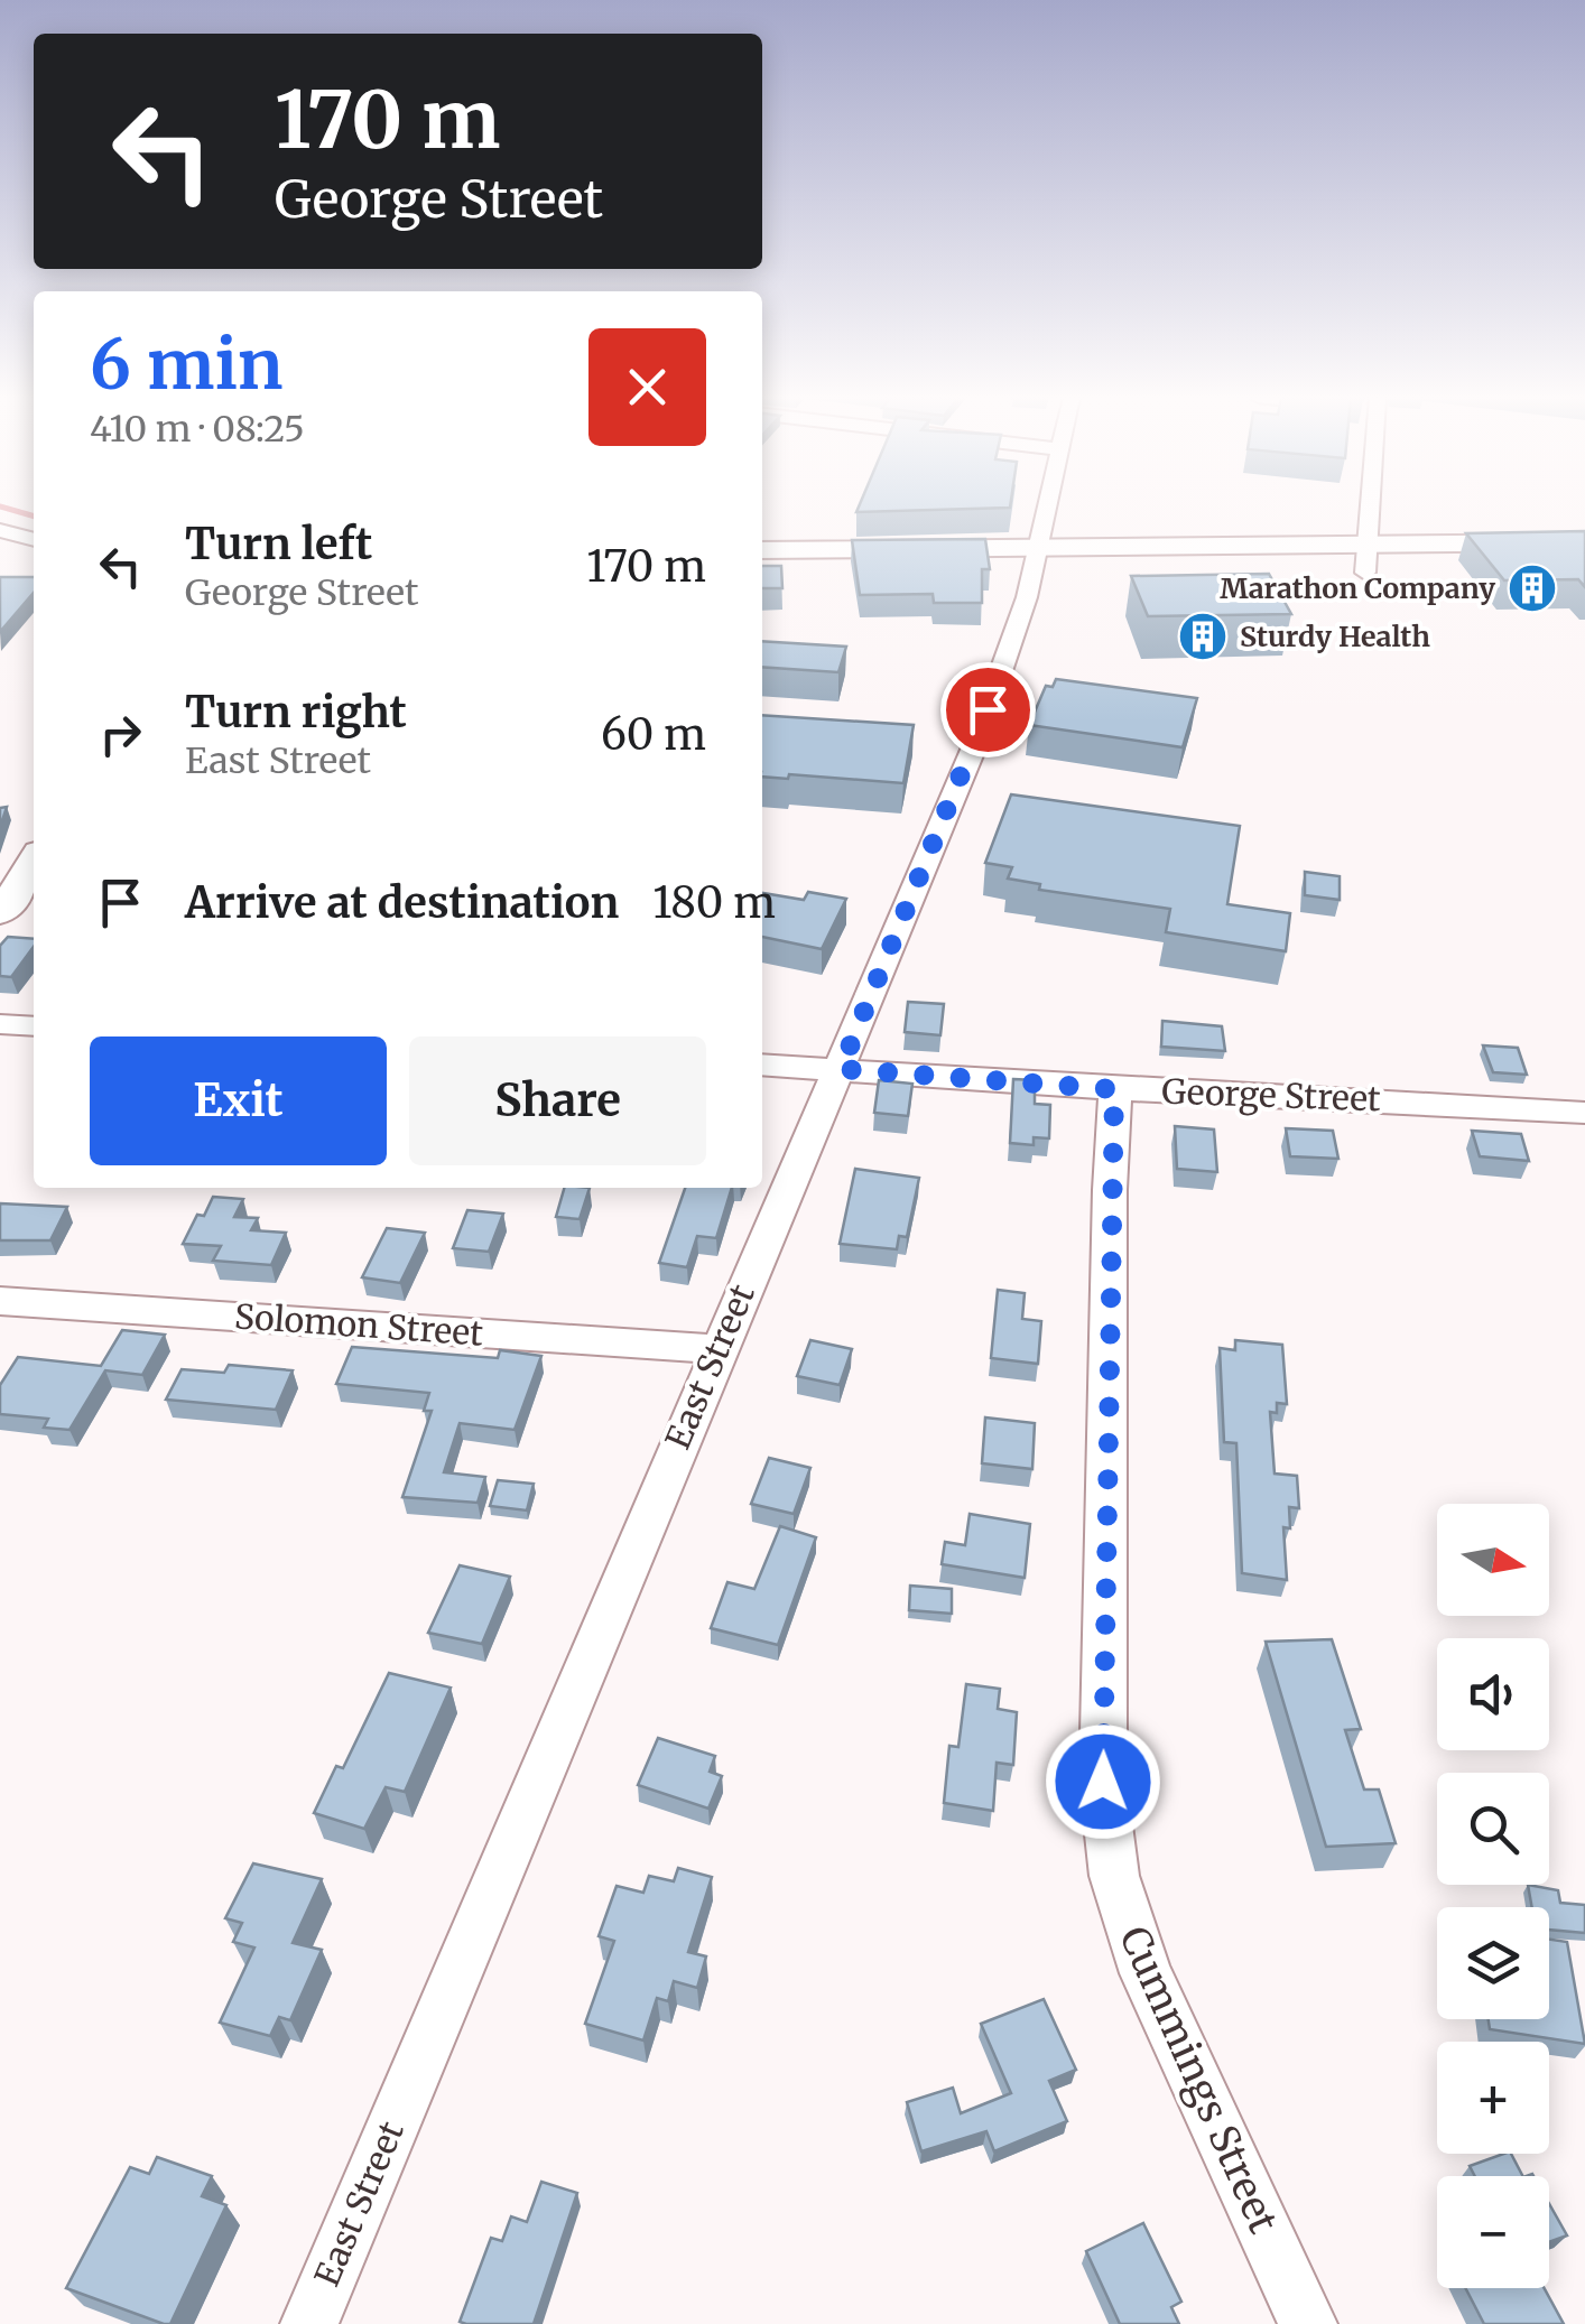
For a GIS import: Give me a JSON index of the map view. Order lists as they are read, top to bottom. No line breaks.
{"streets":{"street":["George Street","Solomon Street","East Street","Cummings Street"]},"crossings":[["George Street","East Street"],["George Street","Cummings Street"],["Solomon Street","East Street"]],"places":{"building":["Marathon Company","Sturdy Health"]},"north":"right","page":{"turn":["170 m","George Street"],"heading":["6 min","410 m · 08:25"],"list":[{"name":"Turn left","note":"George Street","value":"170 m"},{"name":"Turn right","note":"East Street","value":"60 m"},{"name":"Arrive at destination","value":"180 m"}],"buttons":["Exit","Share"],"map_buttons":["+","−"]}}
